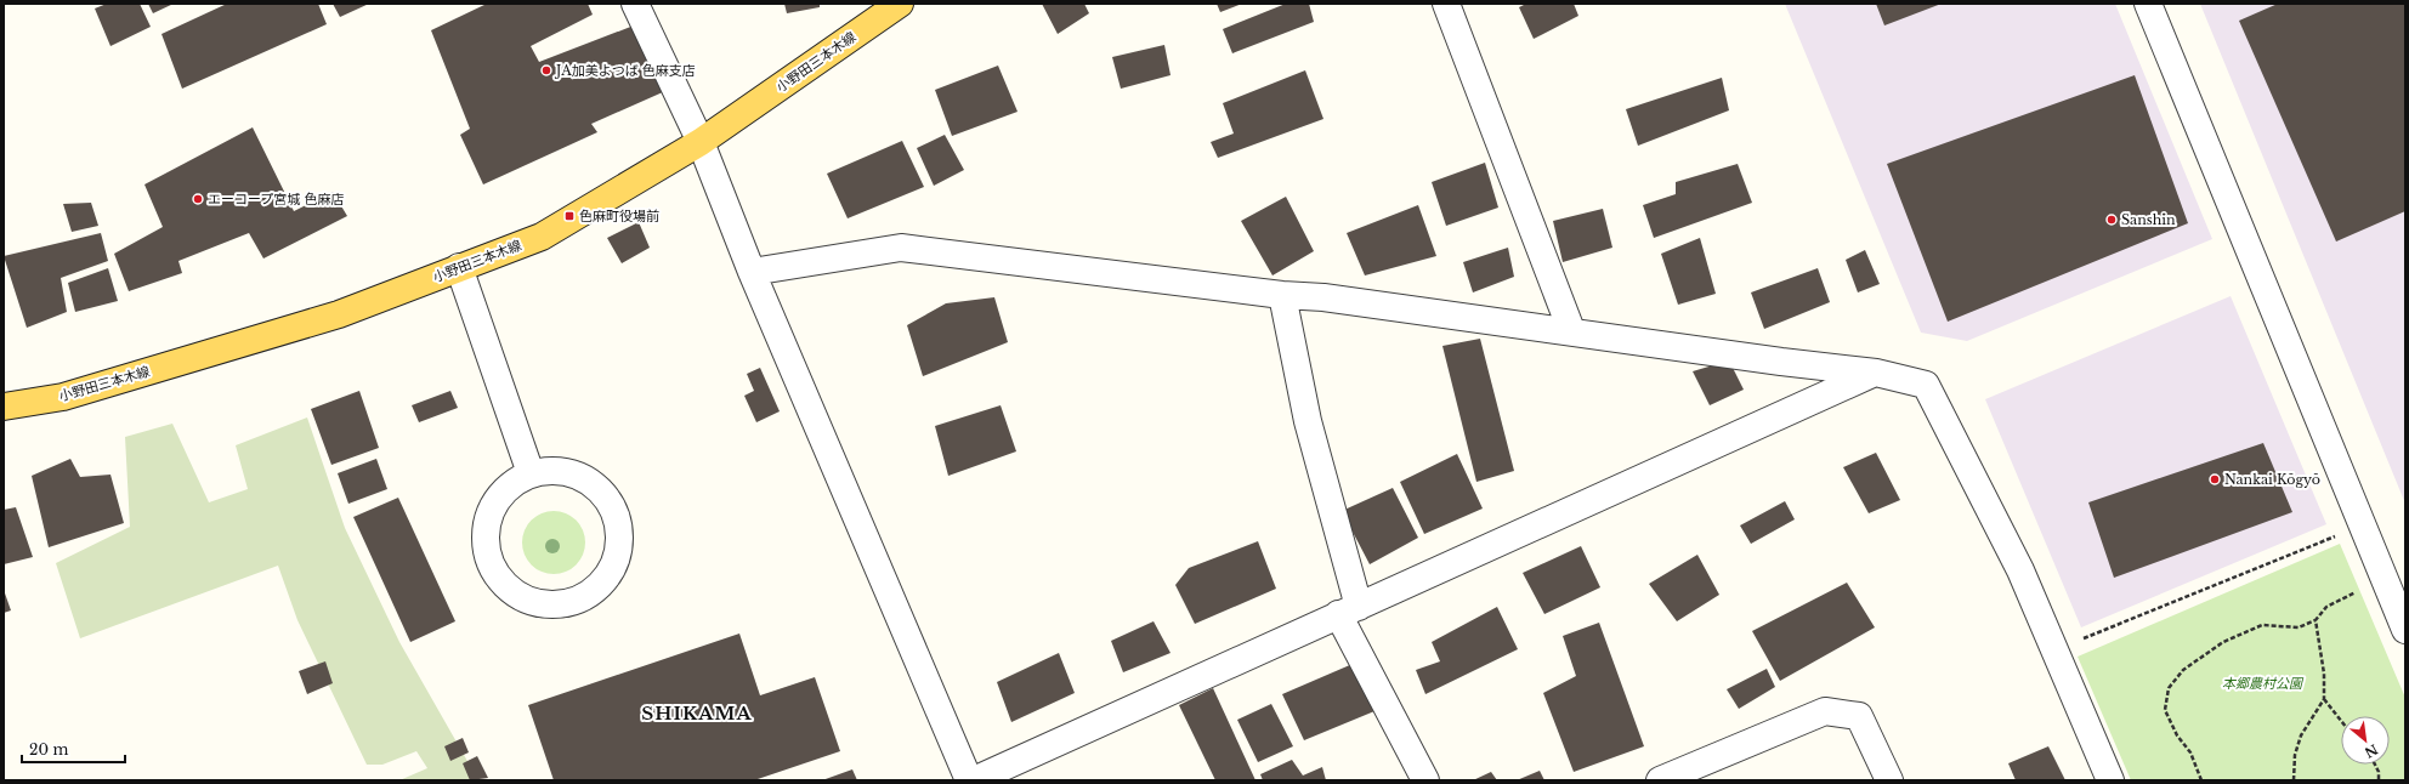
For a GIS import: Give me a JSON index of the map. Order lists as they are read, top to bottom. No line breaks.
{"streets":{"main road":["小野田三本木線"]},"districts":["SHIKAMA"],"parks":["本郷農村公園"],"places":{"other":["JA加美よつば 色麻支店","エーコープ宮城 色麻店","Sanshin","Nankai Kōgyō"],"transit":["色麻町役場前"]},"scale_bar":"20 m","north":"bottom right"}
